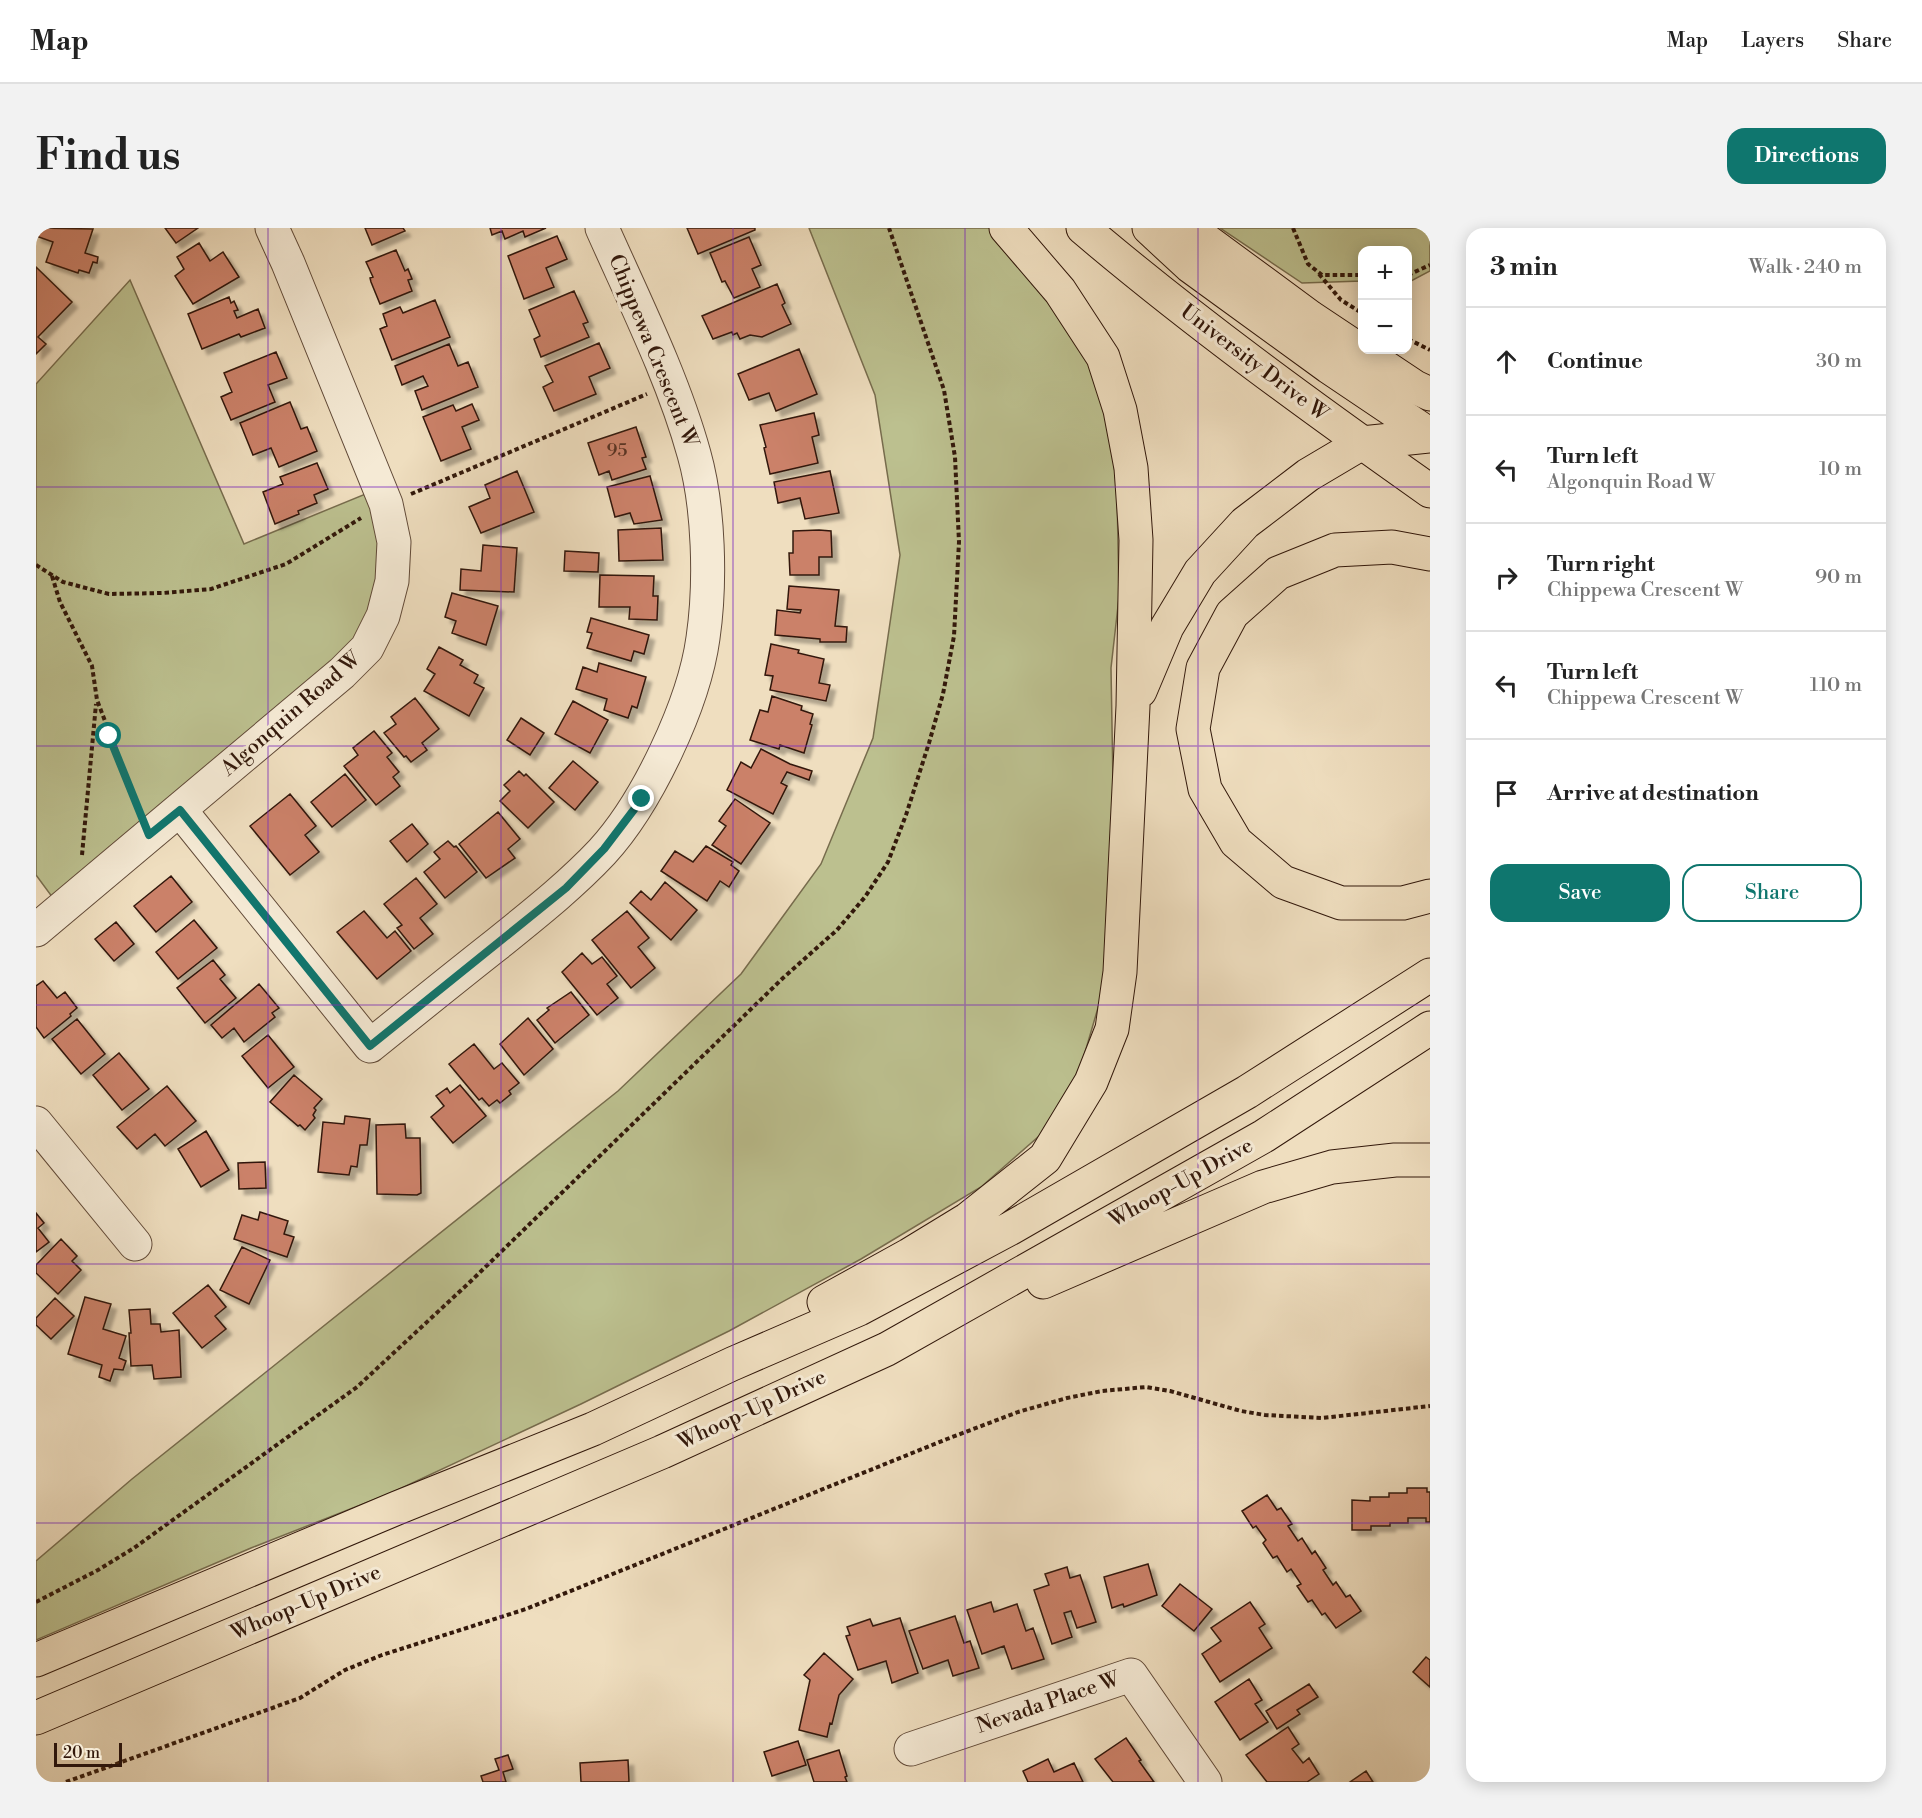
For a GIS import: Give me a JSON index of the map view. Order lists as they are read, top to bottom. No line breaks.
{"streets":{"main road":["University Drive W","Whoop-Up Drive"],"street":["Chippewa Crescent W","Algonquin Road W","Nevada Place W"]},"crossings":[["Chippewa Crescent W","Algonquin Road W"]],"house_numbers":["95"],"scale_bar":"20 m","page":{"header":"Map","nav":["Map","Layers","Share"],"buttons":["Directions",["Save","Share"]],"title":"Find us","heading":["3 min","Walk · 240 m"],"map_buttons":["+","−"],"list":[["Continue","30 m"],["Turn left","Algonquin Road W","10 m"],["Turn right","Chippewa Crescent W","90 m"],["Turn left","Chippewa Crescent W","110 m"],"Arrive at destination"],"scale":"20 m"}}
